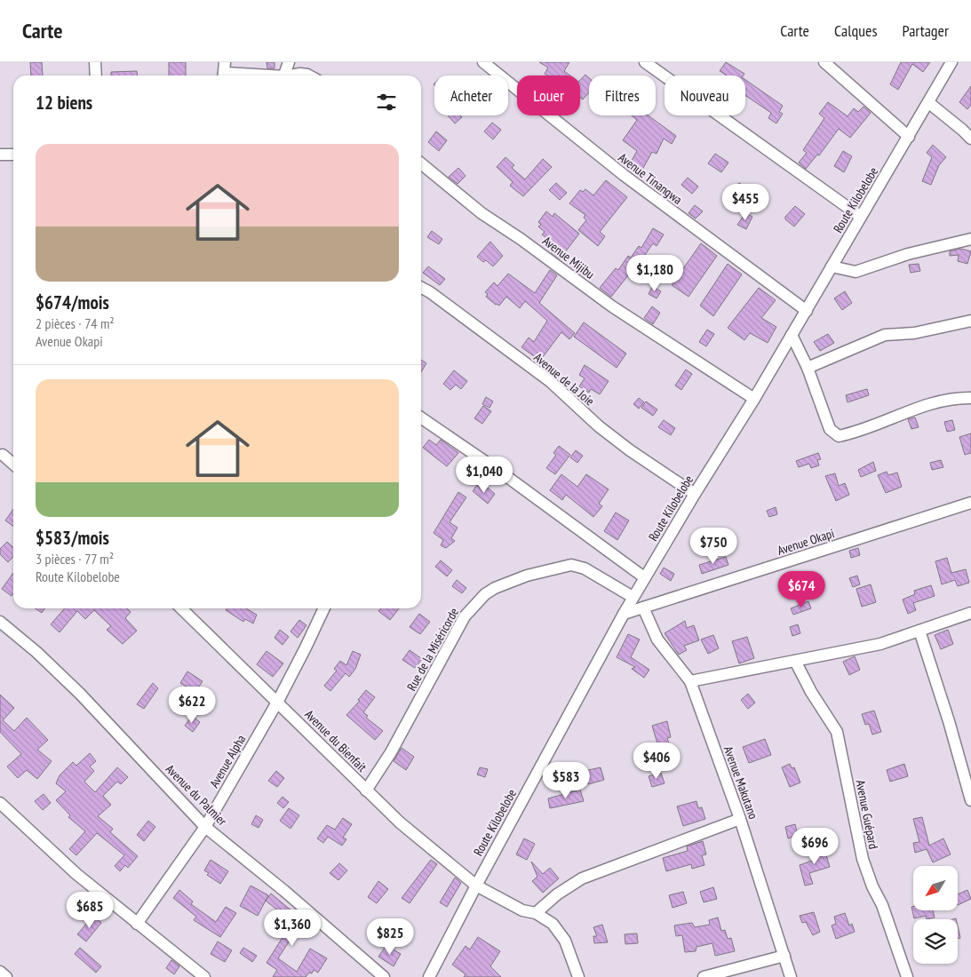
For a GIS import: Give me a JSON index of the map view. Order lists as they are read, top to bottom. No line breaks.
{"streets":{"street":["Avenue Tinangwa","Route Kilobelobe","Avenue Mijibu","Avenue de la Joie","Avenue Okapi","Rue de la Miséricorde","Avenue du Bienfait","Avenue Alpha","Avenue Makutano","Avenue du Palmier","Avenue Guépard"]},"crossings":[["Avenue Tinangwa","Route Kilobelobe"],["Route Kilobelobe","Avenue Mijibu"],["Route Kilobelobe","Avenue de la Joie"],["Route Kilobelobe","Avenue Okapi"],["Route Kilobelobe","Rue de la Miséricorde"],["Route Kilobelobe","Avenue du Bienfait"],["Avenue Okapi","Avenue Makutano"],["Rue de la Miséricorde","Avenue du Bienfait"],["Avenue du Bienfait","Avenue Alpha"],["Avenue Alpha","Avenue du Palmier"]],"north":"bottom left","page":{"header":"Carte","nav":["Carte","Calques","Partager"],"chip":["Acheter","Louer","Filtres","Nouveau"],"heading":"12 biens","list":[{"name":"$674/mois","note":"2 pièces · 74 m² · Avenue Okapi"},{"name":"$583/mois","note":"3 pièces · 77 m² · Route Kilobelobe"}],"price":["$455","$1,180","$1,040","$750","$674","$622","$406","$583","$696","$685","$1,360","$825"]}}
